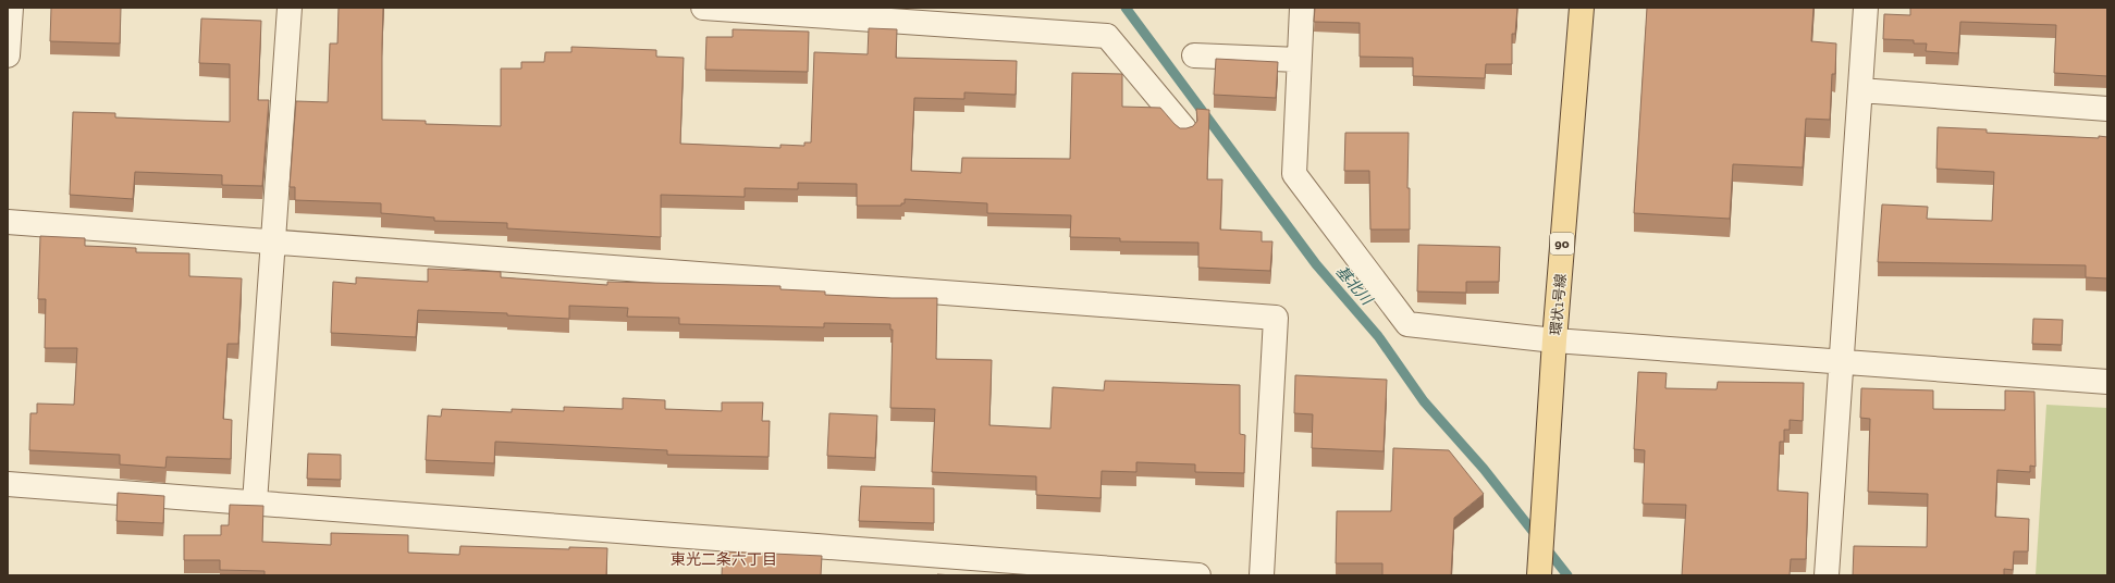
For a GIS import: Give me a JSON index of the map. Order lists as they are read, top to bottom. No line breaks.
{"streets":{"main road":["90","環状1号線"]},"districts":["東光二条六丁目"],"water":["基北川"]}
